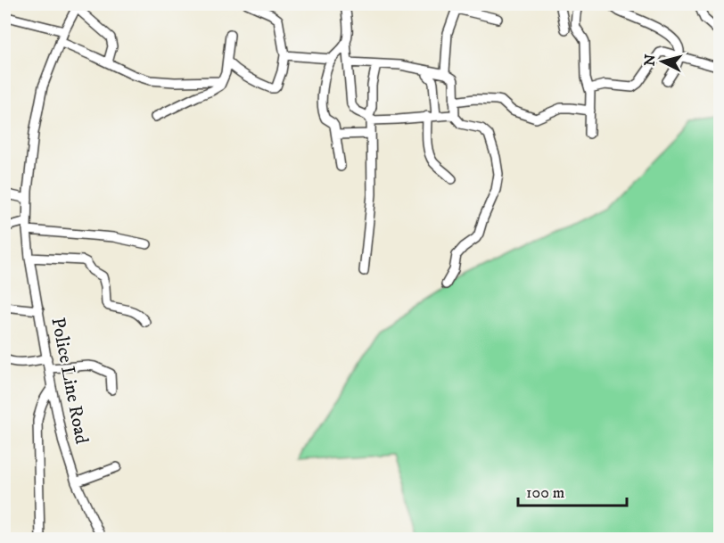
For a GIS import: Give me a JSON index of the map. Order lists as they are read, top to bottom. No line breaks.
{"streets":{"street":["Police Line Road"]},"scale_bar":"100 m","north":"left"}
